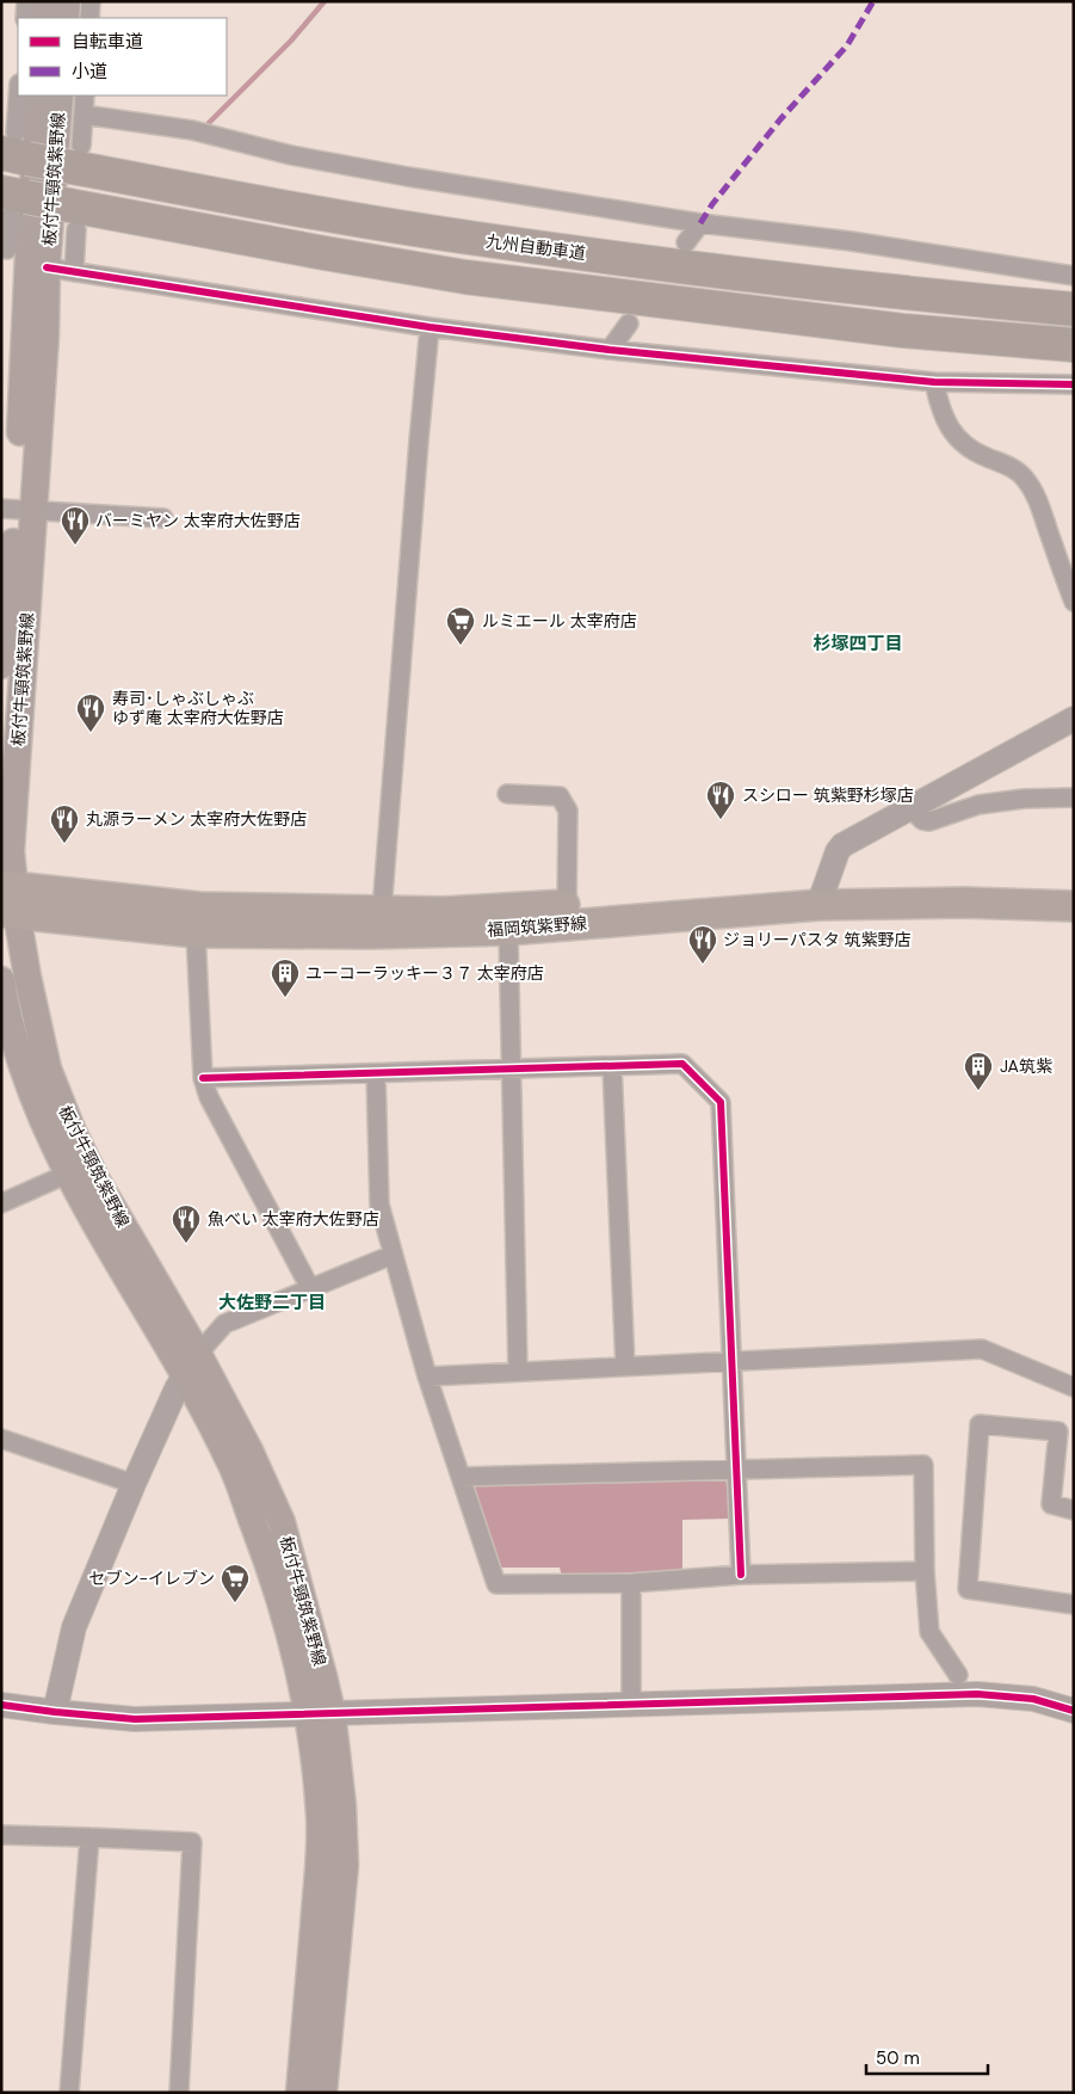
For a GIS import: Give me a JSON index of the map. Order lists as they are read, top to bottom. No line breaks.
{"streets":{"highway":["九州自動車道"],"main road":["板付牛頸筑紫野線","福岡筑紫野線"]},"crossings":[["板付牛頸筑紫野線","福岡筑紫野線"]],"districts":["杉塚四丁目","大佐野二丁目"],"places":{"restaurant":["バーミヤン 太宰府大佐野店","寿司･しゃぶしゃぶ ゆず庵 太宰府大佐野店","スシロー 筑紫野杉塚店","丸源ラーメン 太宰府大佐野店","ジョリーパスタ 筑紫野店","魚べい 太宰府大佐野店"],"supermarket":["ルミエール 太宰府店","セブン-イレブン"],"building":["ユーコーラッキー３７ 太宰府店","JA筑紫"]},"legend":["自転車道","小道"],"scale_bar":"50 m"}
